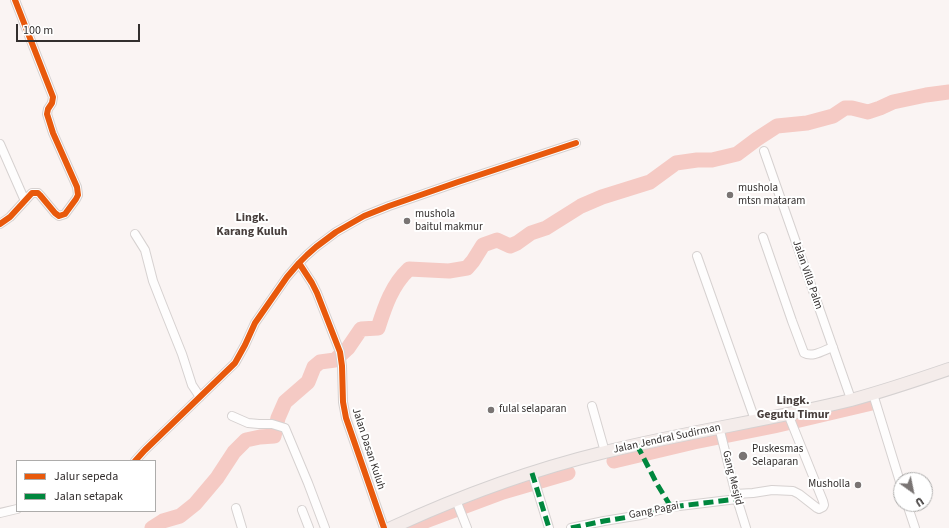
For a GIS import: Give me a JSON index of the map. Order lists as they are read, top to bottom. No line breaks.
{"streets":{"highway":["Jalan Jendral Sudirman"],"street":["Jalan Villa Palm","Jalan Dasan Kuluh","Gang Mesjid","Gang Pagai"]},"crossings":[["Jalan Villa Palm","Jalan Jendral Sudirman"],["Jalan Jendral Sudirman","Gang Mesjid"],["Jalan Jendral Sudirman","Gang Pagai"],["Gang Mesjid","Gang Pagai"]],"districts":["Lingk. Karang Kuluh","Lingk. Gegutu Timur"],"places":["mushola mtsn mataram","mushola baitul makmur","fulal selaparan","Puskesmas Selaparan","Musholla"],"legend":["Jalur sepeda","Jalan setapak"],"scale_bar":"100 m","north":"bottom right"}
